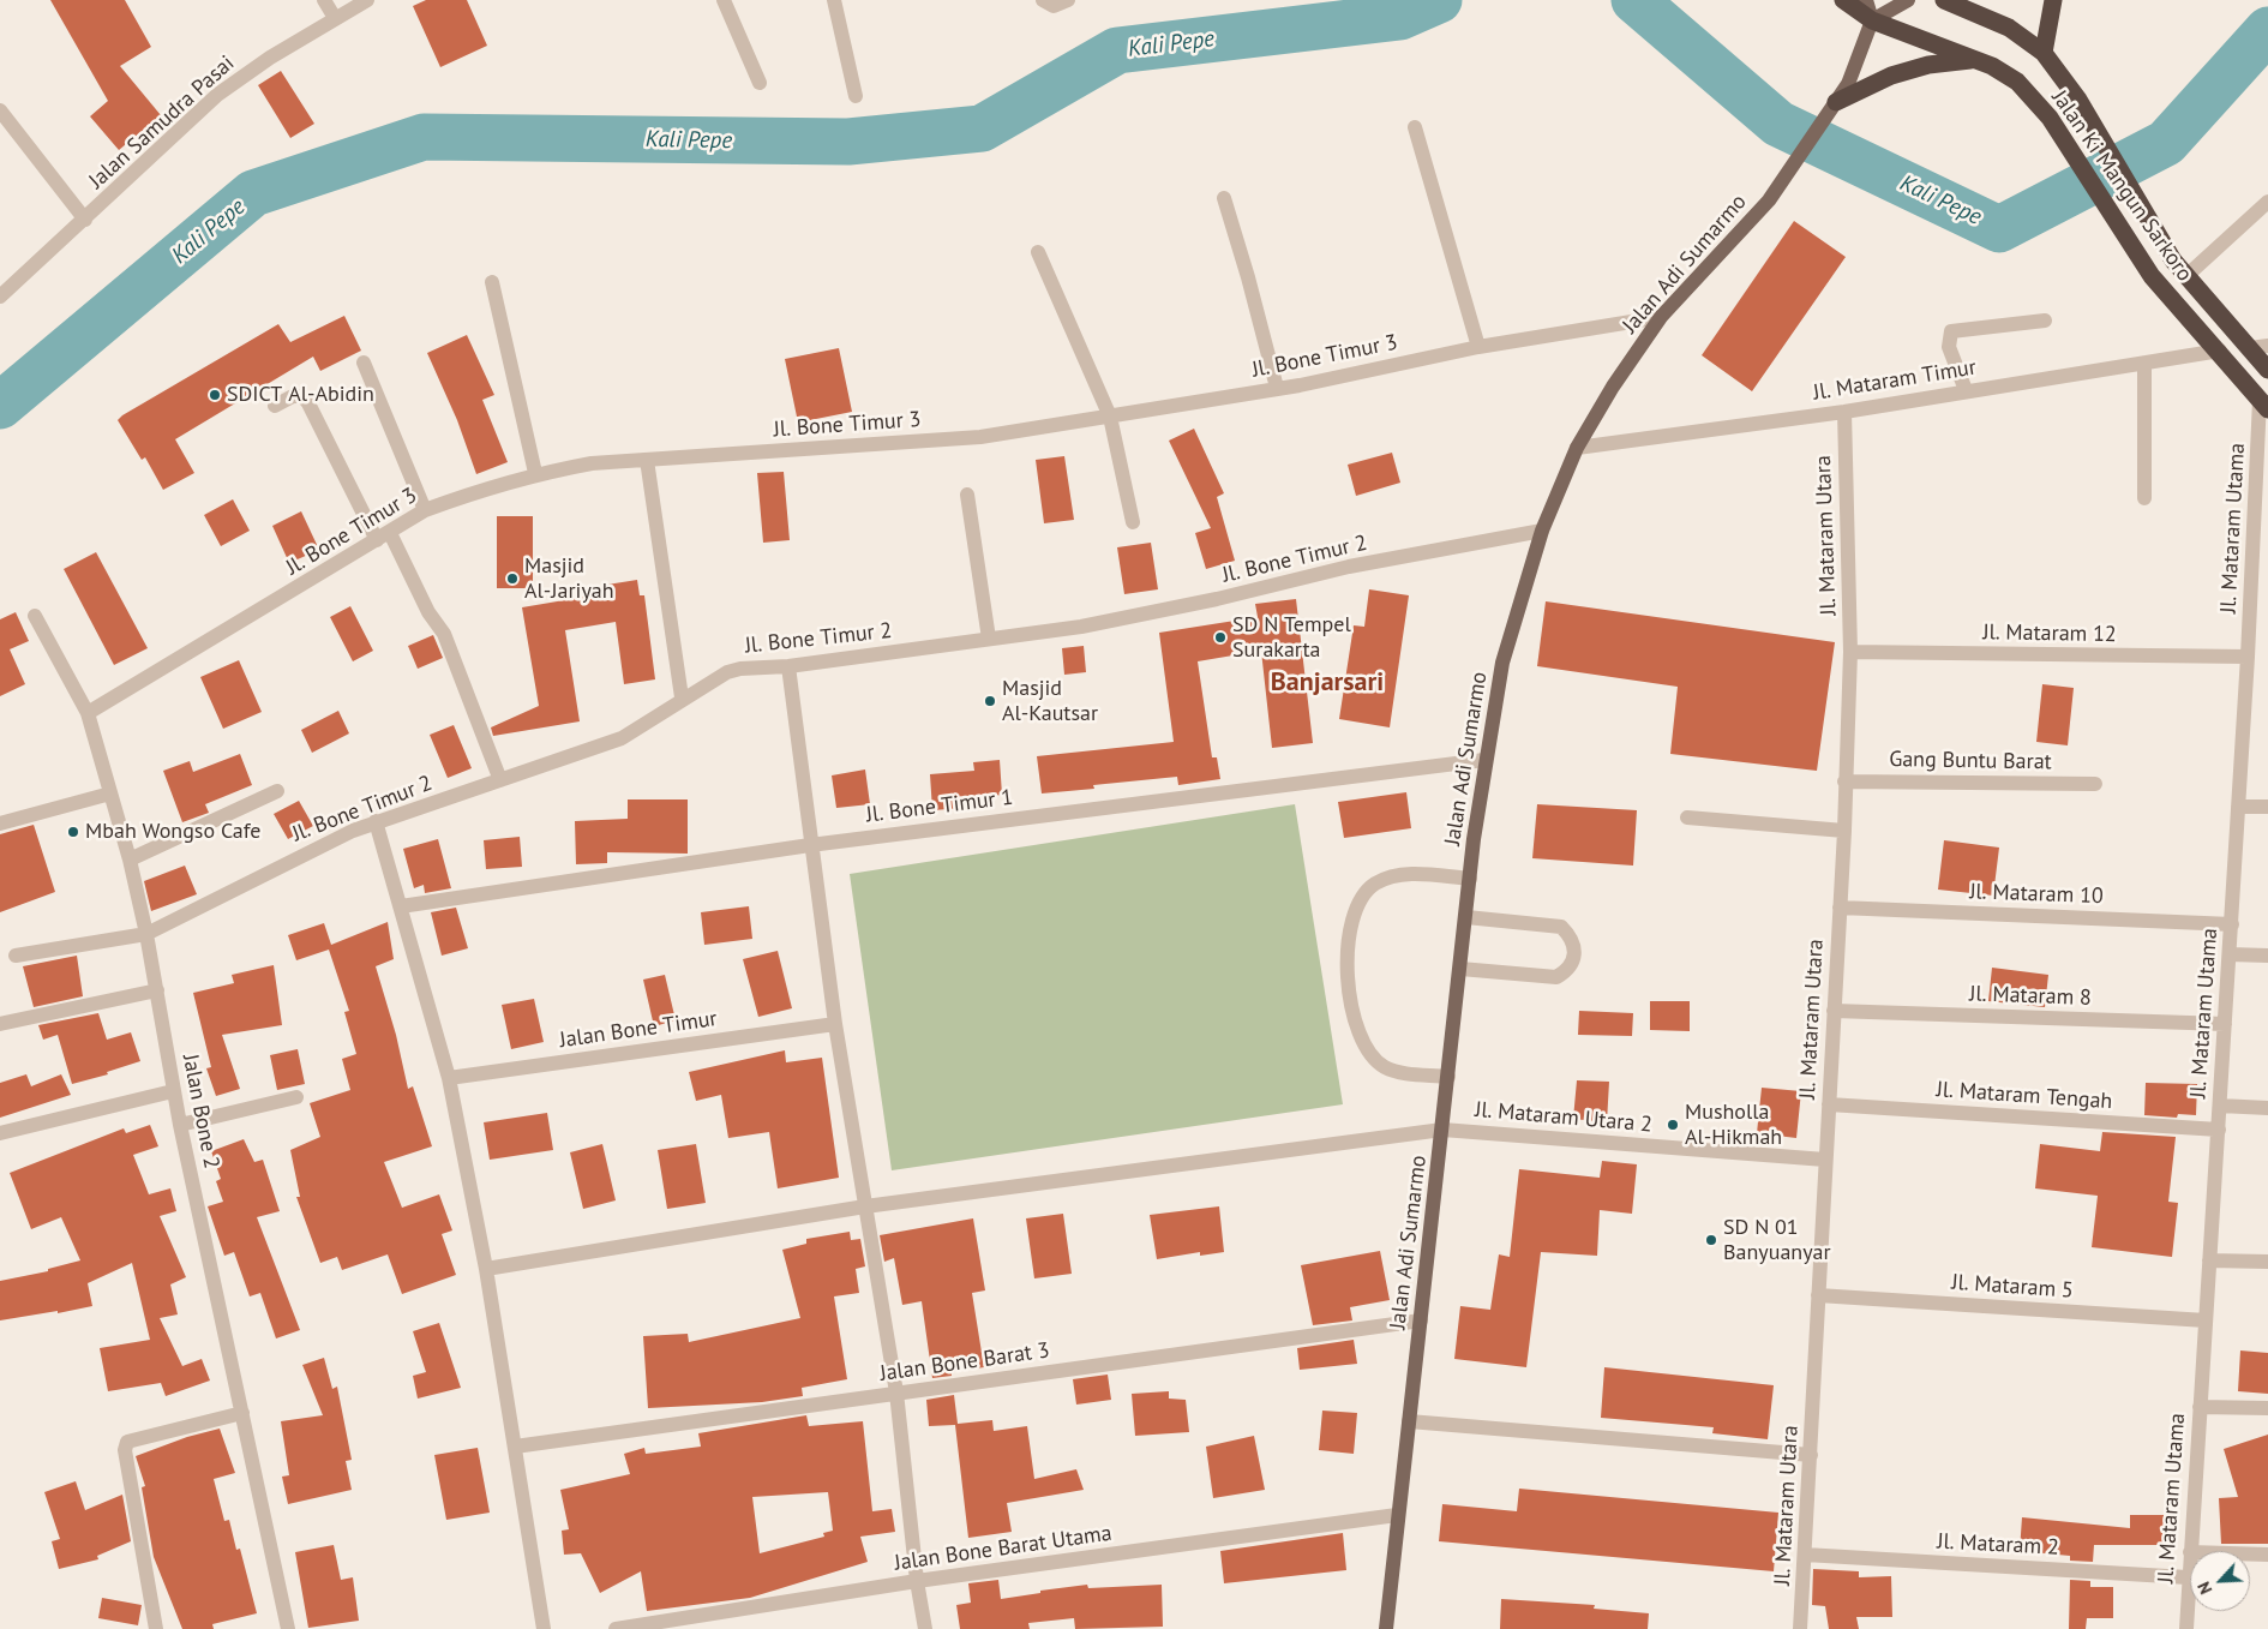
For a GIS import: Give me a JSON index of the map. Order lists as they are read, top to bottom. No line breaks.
{"streets":{"highway":["Jalan Ki Mangun Sarkoro"],"main road":["Jalan Adi Sumarmo"],"street":["Jalan Samudra Pasai","Jl. Bone Timur 3","Jl. Mataram Timur","Jl. Mataram Utama","Jl. Mataram Utara","Jl. Bone Timur 2","Jl. Mataram 12","Gang Buntu Barat","Jl. Bone Timur 1","Jl. Mataram 10","Jl. Mataram 8","Jalan Bone Timur","Jl. Mataram Tengah","Jalan Bone 2","Jl. Mataram Utara 2","Jl. Mataram 5","Jalan Bone Barat 3","Jl. Mataram 2","Jalan Bone Barat Utama"]},"crossings":[["Jalan Ki Mangun Sarkoro","Jalan Adi Sumarmo"],["Jalan Ki Mangun Sarkoro","Jl. Mataram Timur"],["Jalan Ki Mangun Sarkoro","Jl. Mataram Utama"],["Jalan Adi Sumarmo","Jl. Bone Timur 3"],["Jalan Adi Sumarmo","Jl. Mataram Timur"],["Jalan Adi Sumarmo","Jl. Bone Timur 2"],["Jalan Adi Sumarmo","Jl. Bone Timur 1"],["Jalan Adi Sumarmo","Jl. Mataram Utara 2"],["Jalan Adi Sumarmo","Jalan Bone Barat 3"],["Jalan Adi Sumarmo","Jalan Bone Barat Utama"],["Jl. Bone Timur 3","Jalan Bone 2"],["Jl. Mataram Timur","Jl. Mataram Utara"],["Jl. Mataram Utama","Jl. Mataram 12"],["Jl. Mataram Utama","Jl. Mataram 10"],["Jl. Mataram Utama","Jl. Mataram 8"],["Jl. Mataram Utama","Jl. Mataram Tengah"],["Jl. Mataram Utama","Jl. Mataram 5"],["Jl. Mataram Utama","Jl. Mataram 2"],["Jl. Mataram Utara","Jl. Mataram 12"],["Jl. Mataram Utara","Gang Buntu Barat"],["Jl. Mataram Utara","Jl. Mataram 10"],["Jl. Mataram Utara","Jl. Mataram 8"],["Jl. Mataram Utara","Jl. Mataram Tengah"],["Jl. Mataram Utara","Jl. Mataram Utara 2"],["Jl. Mataram Utara","Jl. Mataram 5"],["Jl. Mataram Utara","Jl. Mataram 2"],["Jl. Bone Timur 2","Jalan Bone 2"]],"districts":["Banjarsari"],"water":["Kali Pepe"],"places":["SDICT Al-Abidin","Masjid Al-Jariyah","SD N Tempel Surakarta","Masjid Al-Kautsar","Mbah Wongso Cafe","Musholla Al-Hikmah","SD N 01 Banyuanyar"],"north":"bottom left"}
